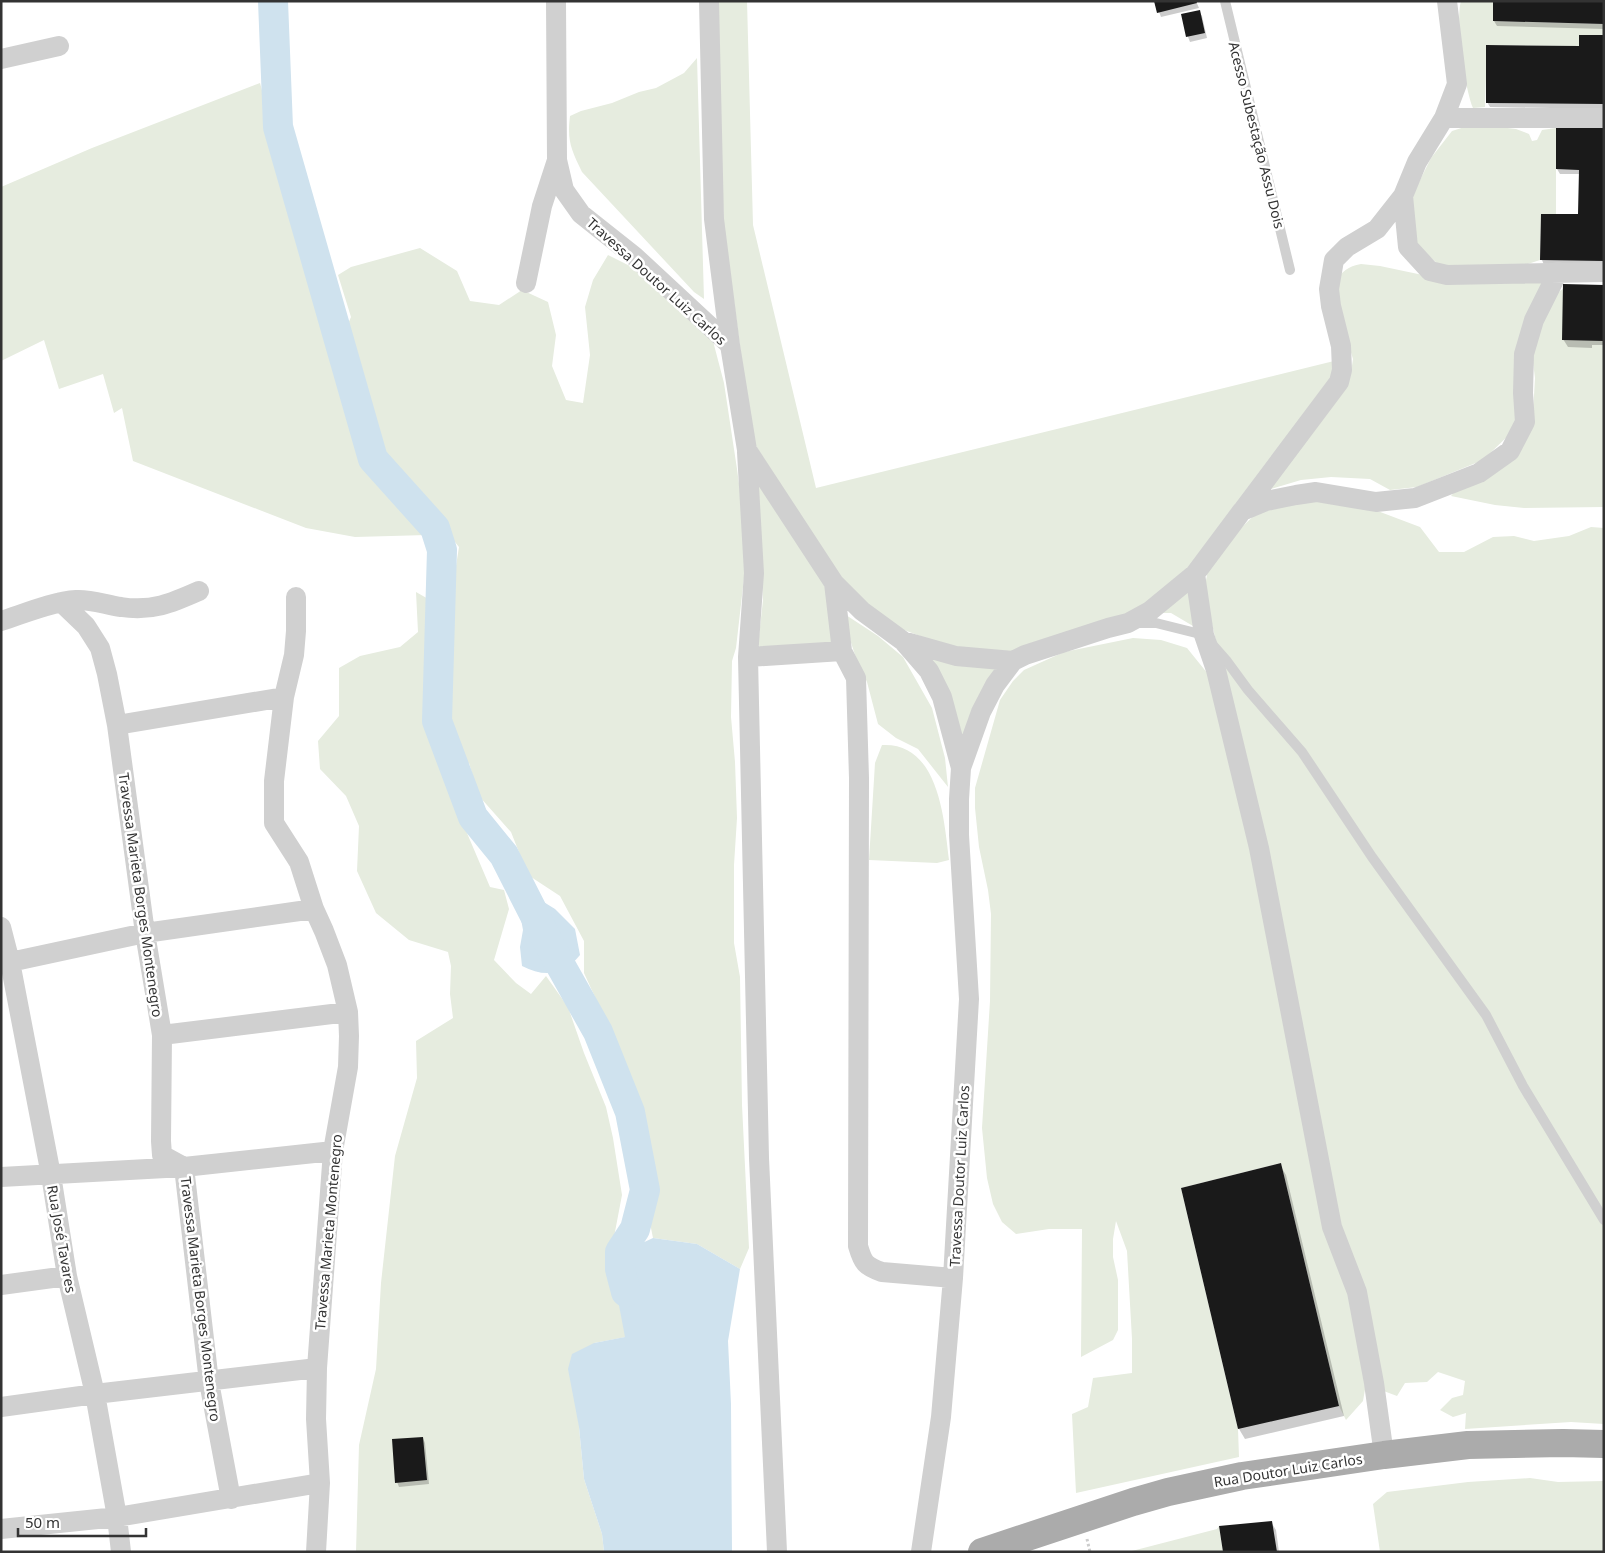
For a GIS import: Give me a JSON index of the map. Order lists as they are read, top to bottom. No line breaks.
{"streets":{"main road":["Rua Doutor Luiz Carlos"],"street":["Travessa Doutor Luiz Carlos","Travessa Marieta Borges Montenegro","Travessa Marieta Montenegro","Rua José Tavares"],"lane":["Acesso Subestação Assu Dois"]},"scale_bar":"50 m"}
